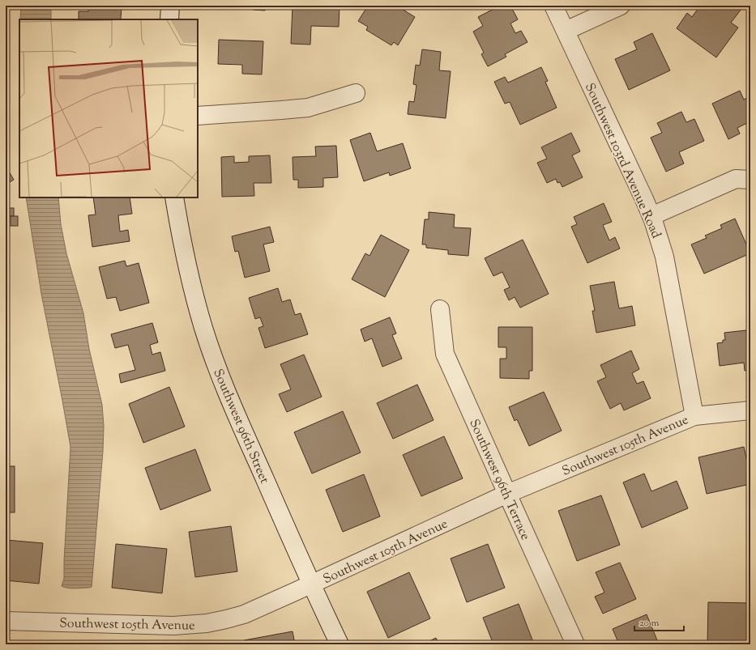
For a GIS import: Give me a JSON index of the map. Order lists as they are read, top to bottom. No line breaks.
{"streets":{"street":["Southwest 103rd Avenue Road","Southwest 96th Street","Southwest 105th Avenue","Southwest 96th Terrace"]},"crossings":[["Southwest 103rd Avenue Road","Southwest 105th Avenue"],["Southwest 96th Street","Southwest 105th Avenue"],["Southwest 105th Avenue","Southwest 96th Terrace"]],"scale_bar":"20 m"}
